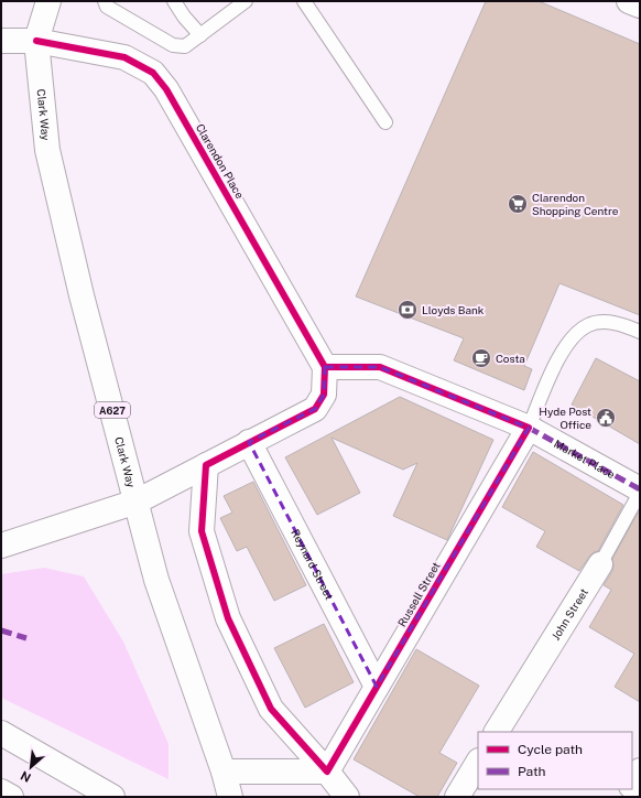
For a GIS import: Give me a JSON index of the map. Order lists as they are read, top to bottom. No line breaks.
{"streets":{"main road":["Clark Way","Clarendon Place","A627","Market Place","Reynard Street","Russell Street","John Street"]},"crossings":[["Clark Way","Clarendon Place"],["Clark Way","A627"],["Clarendon Place","A627"],["Clarendon Place","Market Place"],["Market Place","Russell Street"],["Market Place","John Street"],["Reynard Street","Russell Street"]],"places":{"supermarket":["Clarendon Shopping Centre"],"bank":["Lloyds Bank"],"cafe":["Costa"],"public building":["Hyde Post Office"]},"legend":["Cycle path","Path"],"north":"bottom left"}
